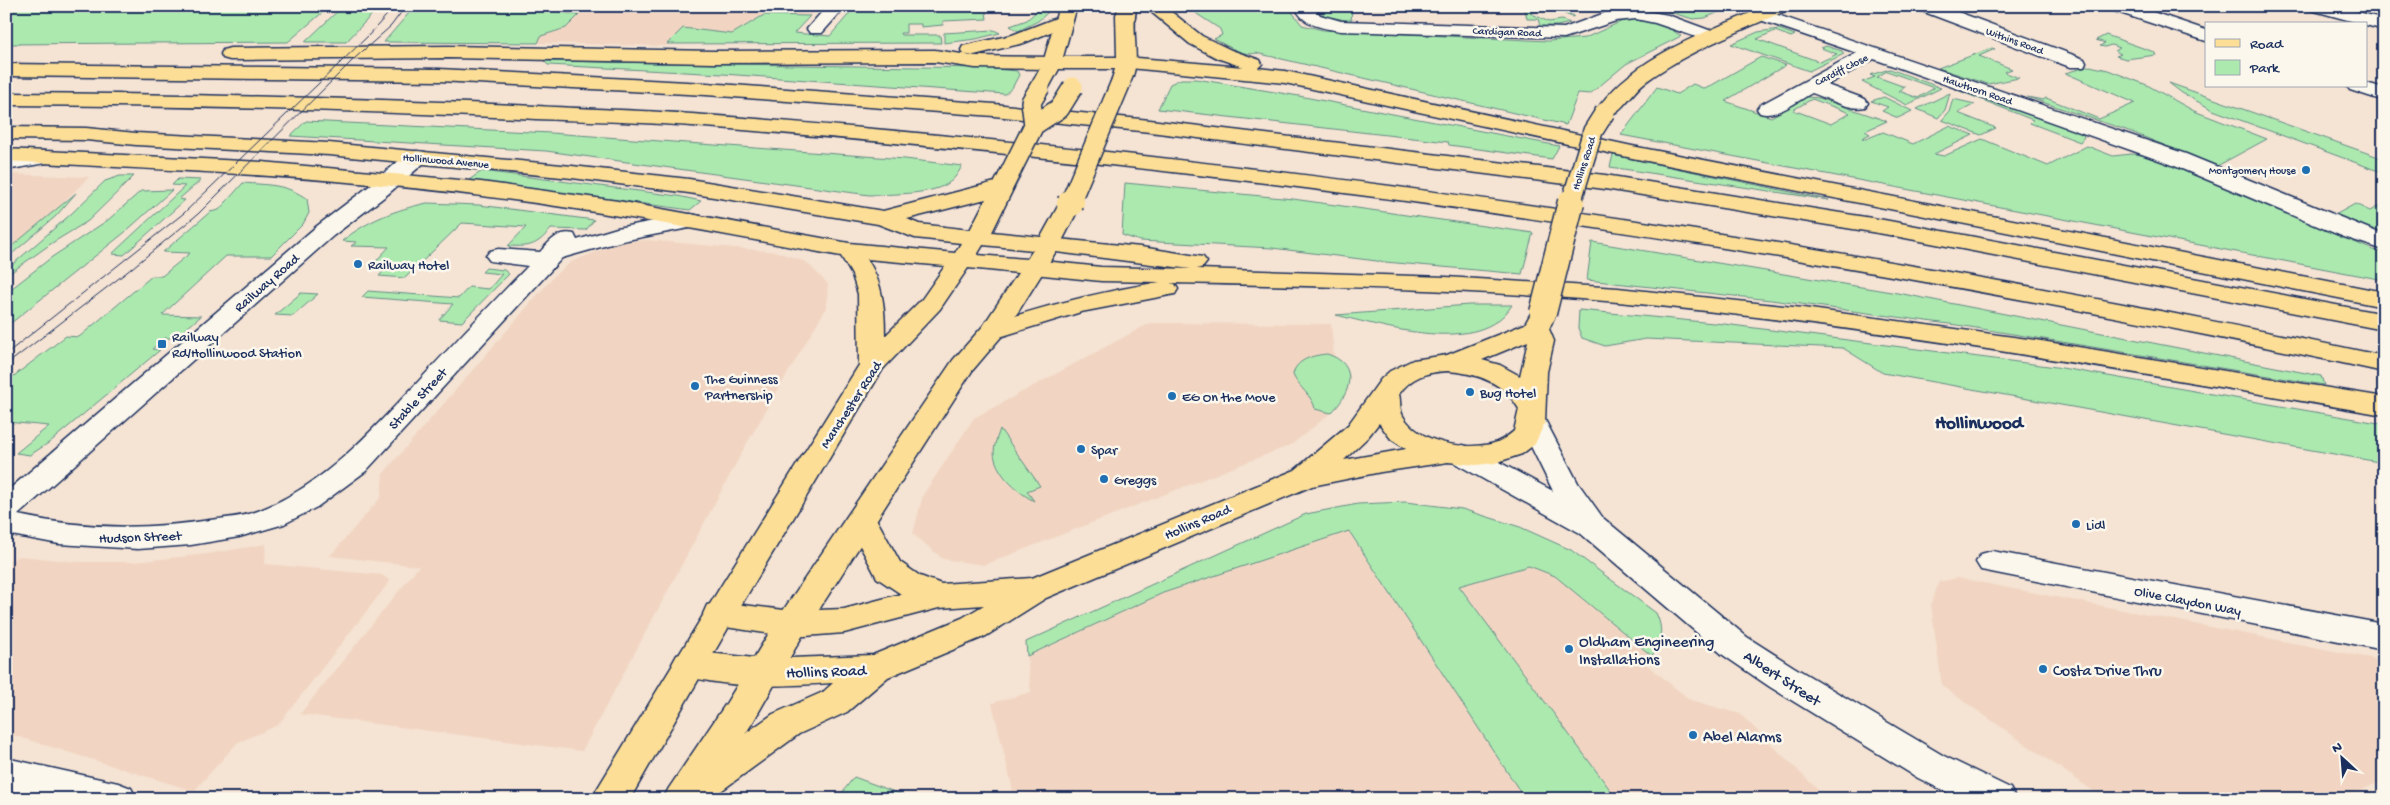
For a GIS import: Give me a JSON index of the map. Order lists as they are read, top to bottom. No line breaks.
{"streets":{"main road":["Hollinwood Avenue","Hollins Road","Manchester Road"],"street":["Cardigan Road","Withins Road","Cardiff Close","Hawthorn Road","Railway Road","Stable Street","Hudson Street","Olive Claydon Way","Albert Street"]},"crossings":[["Cardigan Road","Hollins Road"],["Cardiff Close","Hawthorn Road"],["Hawthorn Road","Hollins Road"],["Hollinwood Avenue","Railway Road"],["Hollinwood Avenue","Manchester Road"],["Hollins Road","Manchester Road"],["Hollins Road","Albert Street"],["Stable Street","Hudson Street"]],"districts":["Hollinwood"],"places":{"other":["Montgomery House","Railway Hotel","The Guinness Partnership","Bug Hotel","EG On the Move","Spar","Greggs","Lidl","Oldham Engineering Installations","Costa Drive Thru","Abel Alarms"],"transit":["Railway Rd/Hollinwood Station"]},"legend":["Road","Park"],"north":"top left"}
